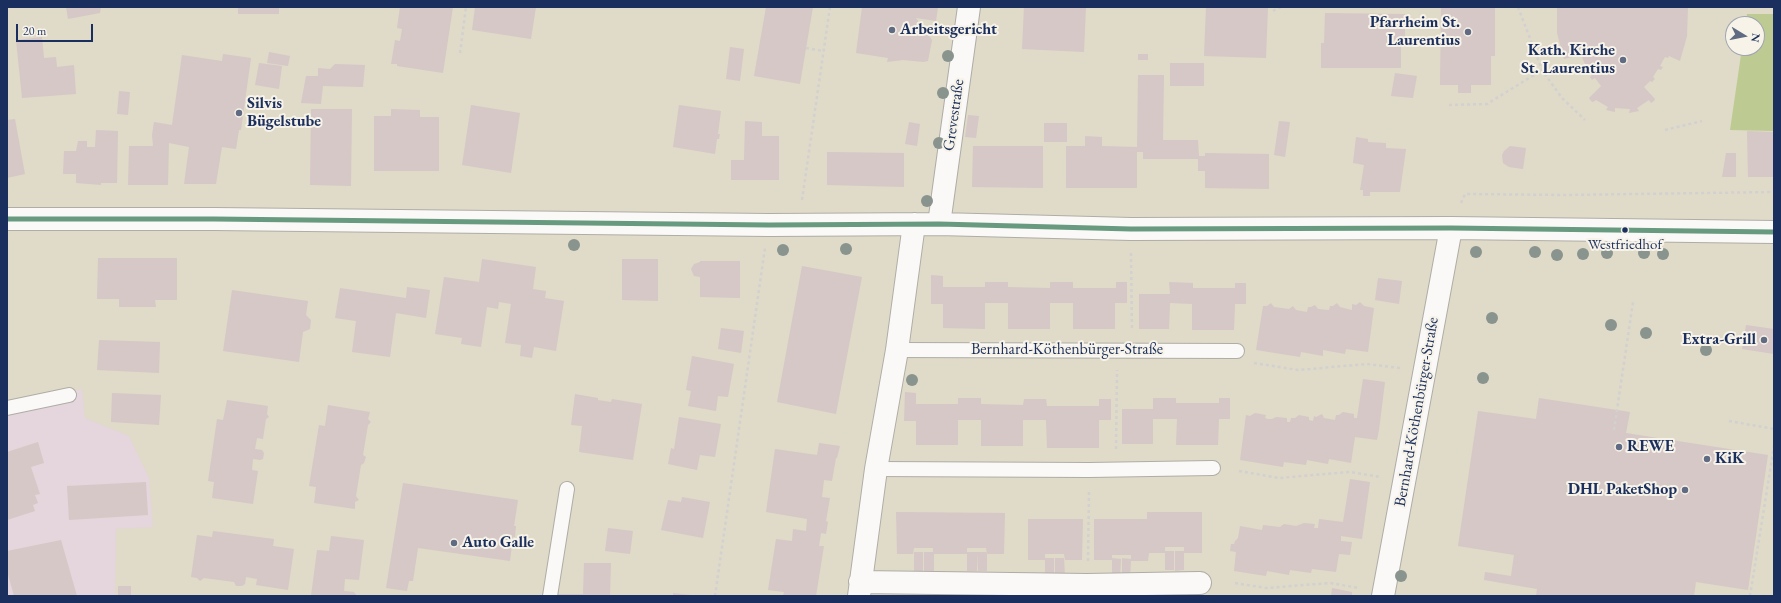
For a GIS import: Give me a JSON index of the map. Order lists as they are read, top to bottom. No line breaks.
{"streets":{"street":["Grevestraße","Bernhard-Köthenbürger-Straße"]},"places":["Arbeitsgericht","Pfarrheim St. Laurentius","Kath. Kirche St. Laurentius","Silvis Bügelstube","Westfriedhof","Extra-Grill","REWE","KiK","DHL PaketShop","Auto Galle"],"scale_bar":"20 m","north":"right"}
